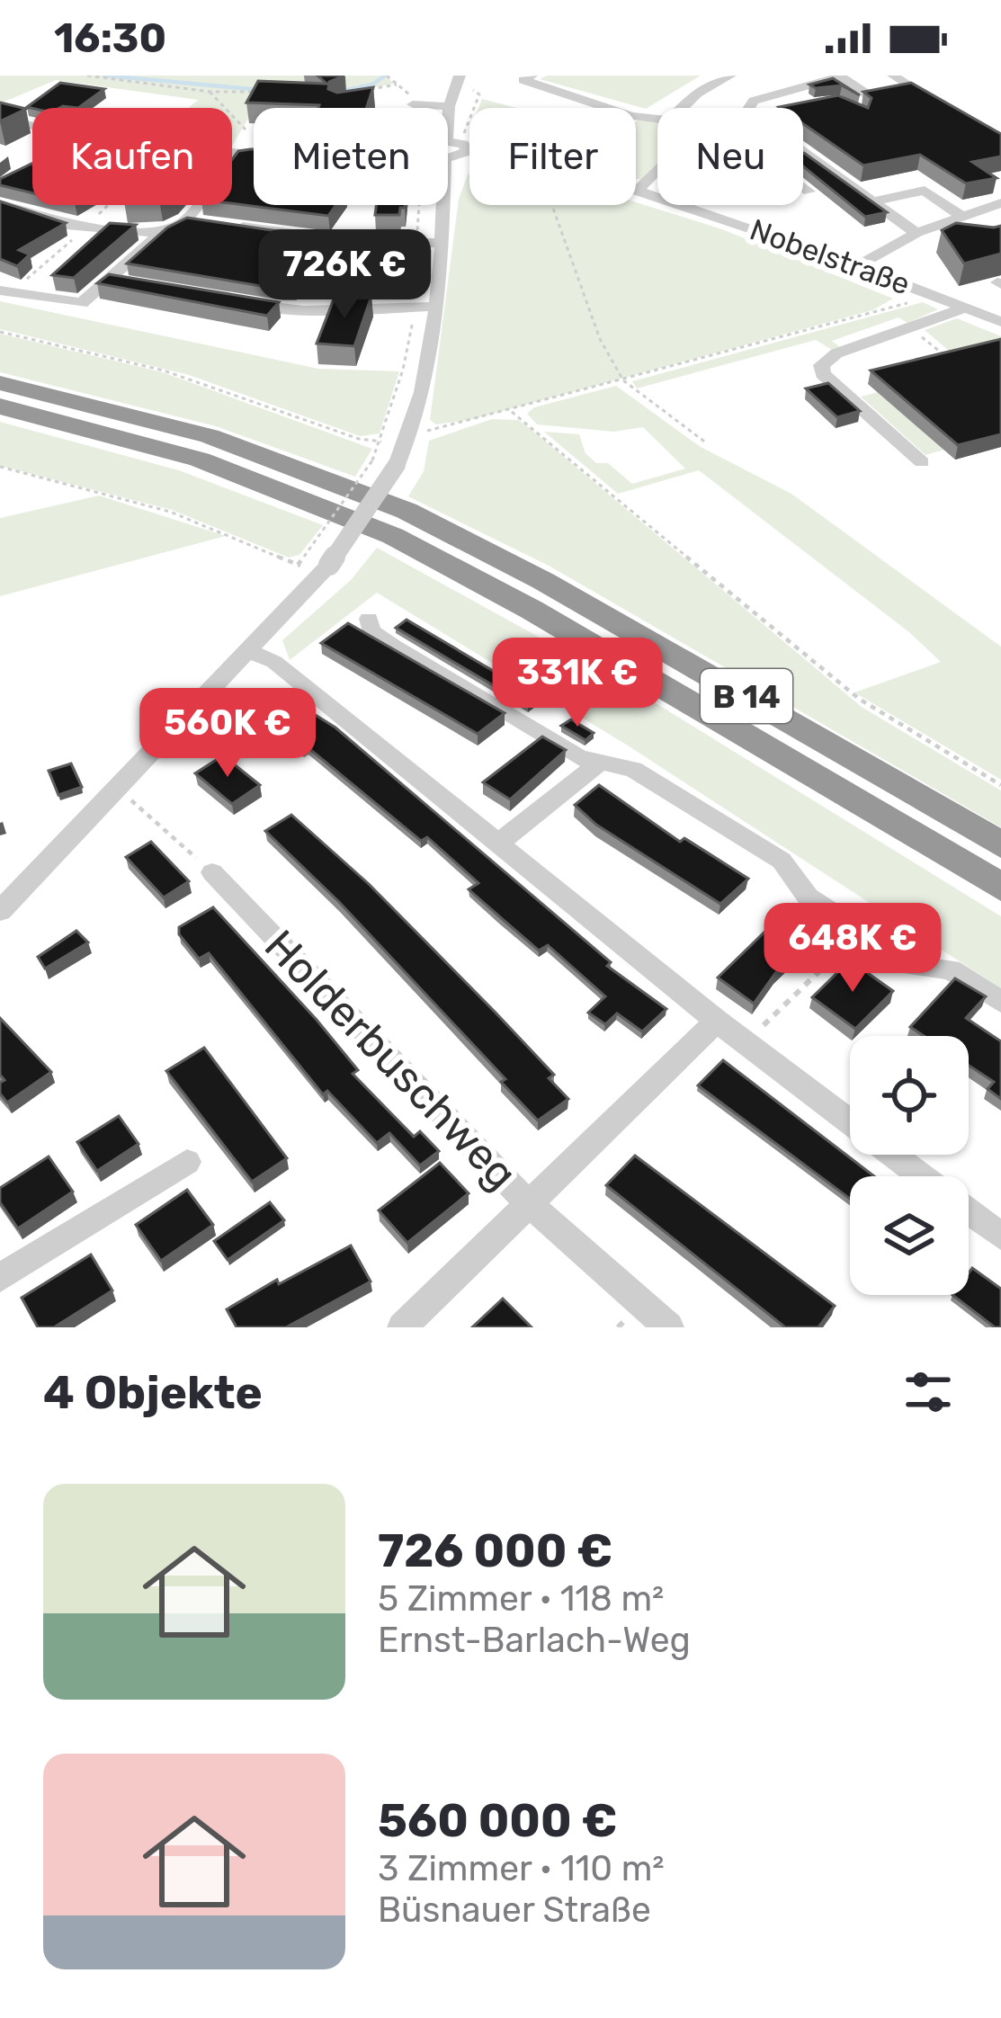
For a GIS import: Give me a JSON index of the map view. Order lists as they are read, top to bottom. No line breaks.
{"streets":{"highway":["B 14"],"street":["Nobelstraße","Holderbuschweg"]},"page":{"status":"16:30","chip":["Kaufen","Mieten","Filter","Neu"],"price":["726K €","331K €","560K €","648K €"],"heading":"4 Objekte","list":[{"name":"726 000 €","note":"5 Zimmer · 118 m² · Ernst-Barlach-Weg"},{"name":"560 000 €","note":"3 Zimmer · 110 m² · Büsnauer Straße"}]}}
